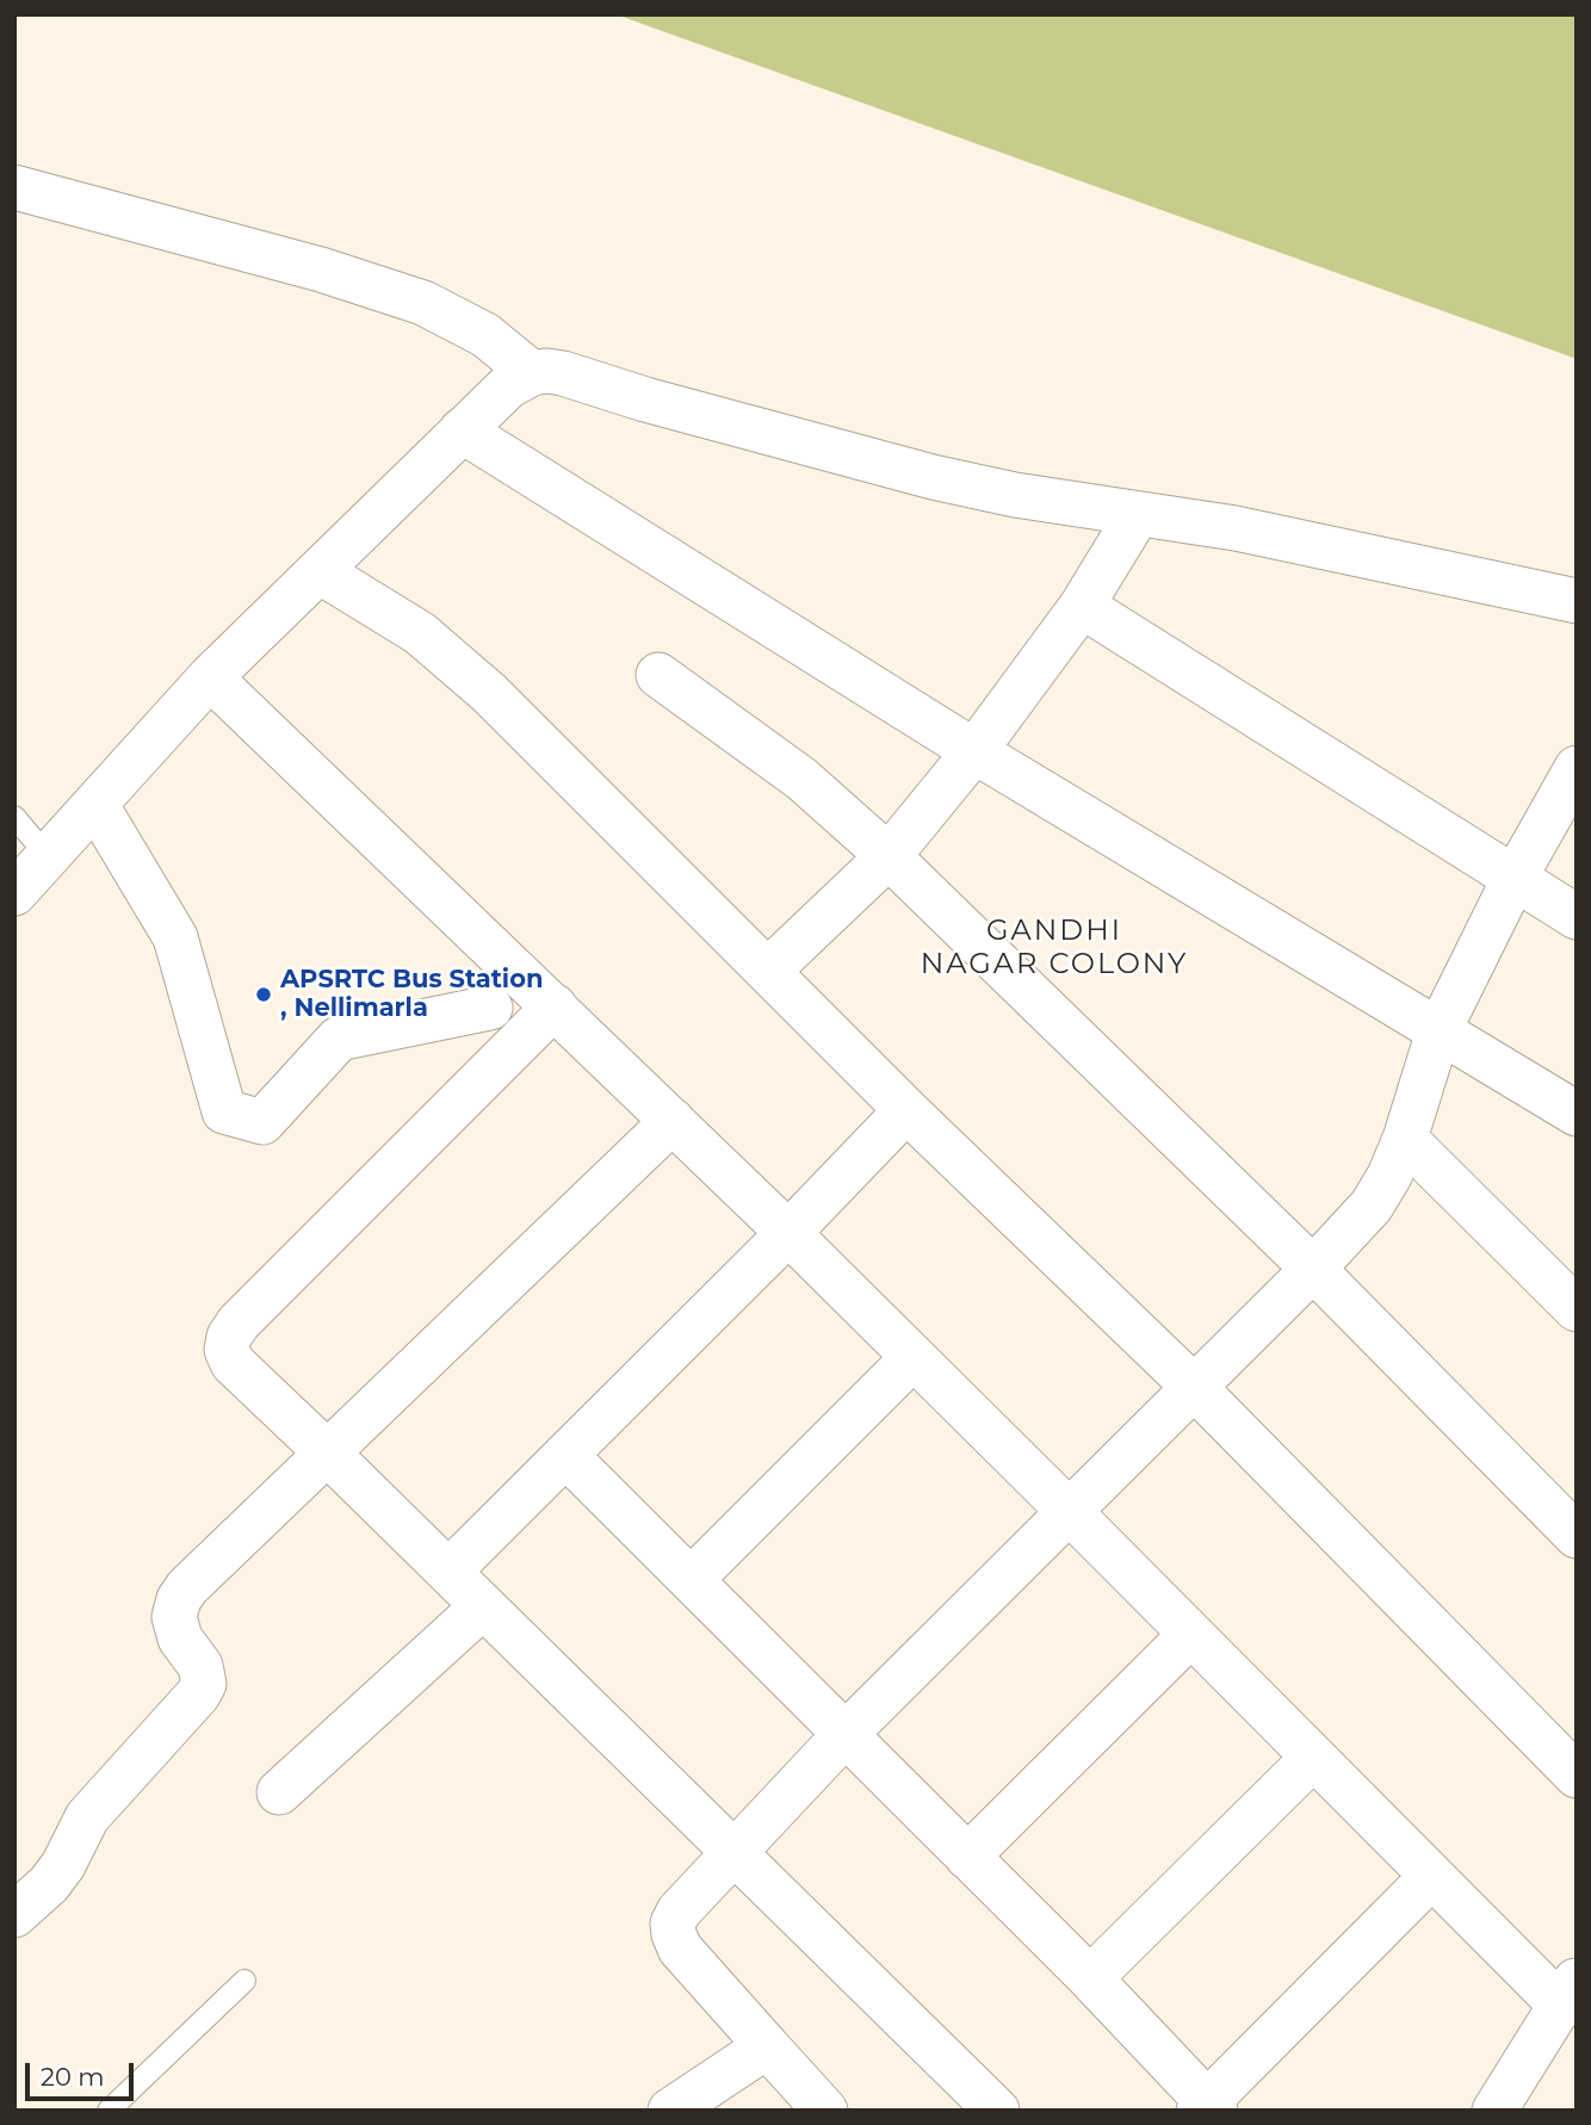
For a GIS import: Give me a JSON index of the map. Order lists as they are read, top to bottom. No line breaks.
{"districts":["GANDHI NAGAR COLONY"],"places":["APSRTC Bus Station , Nellimarla"],"scale_bar":"20 m"}
